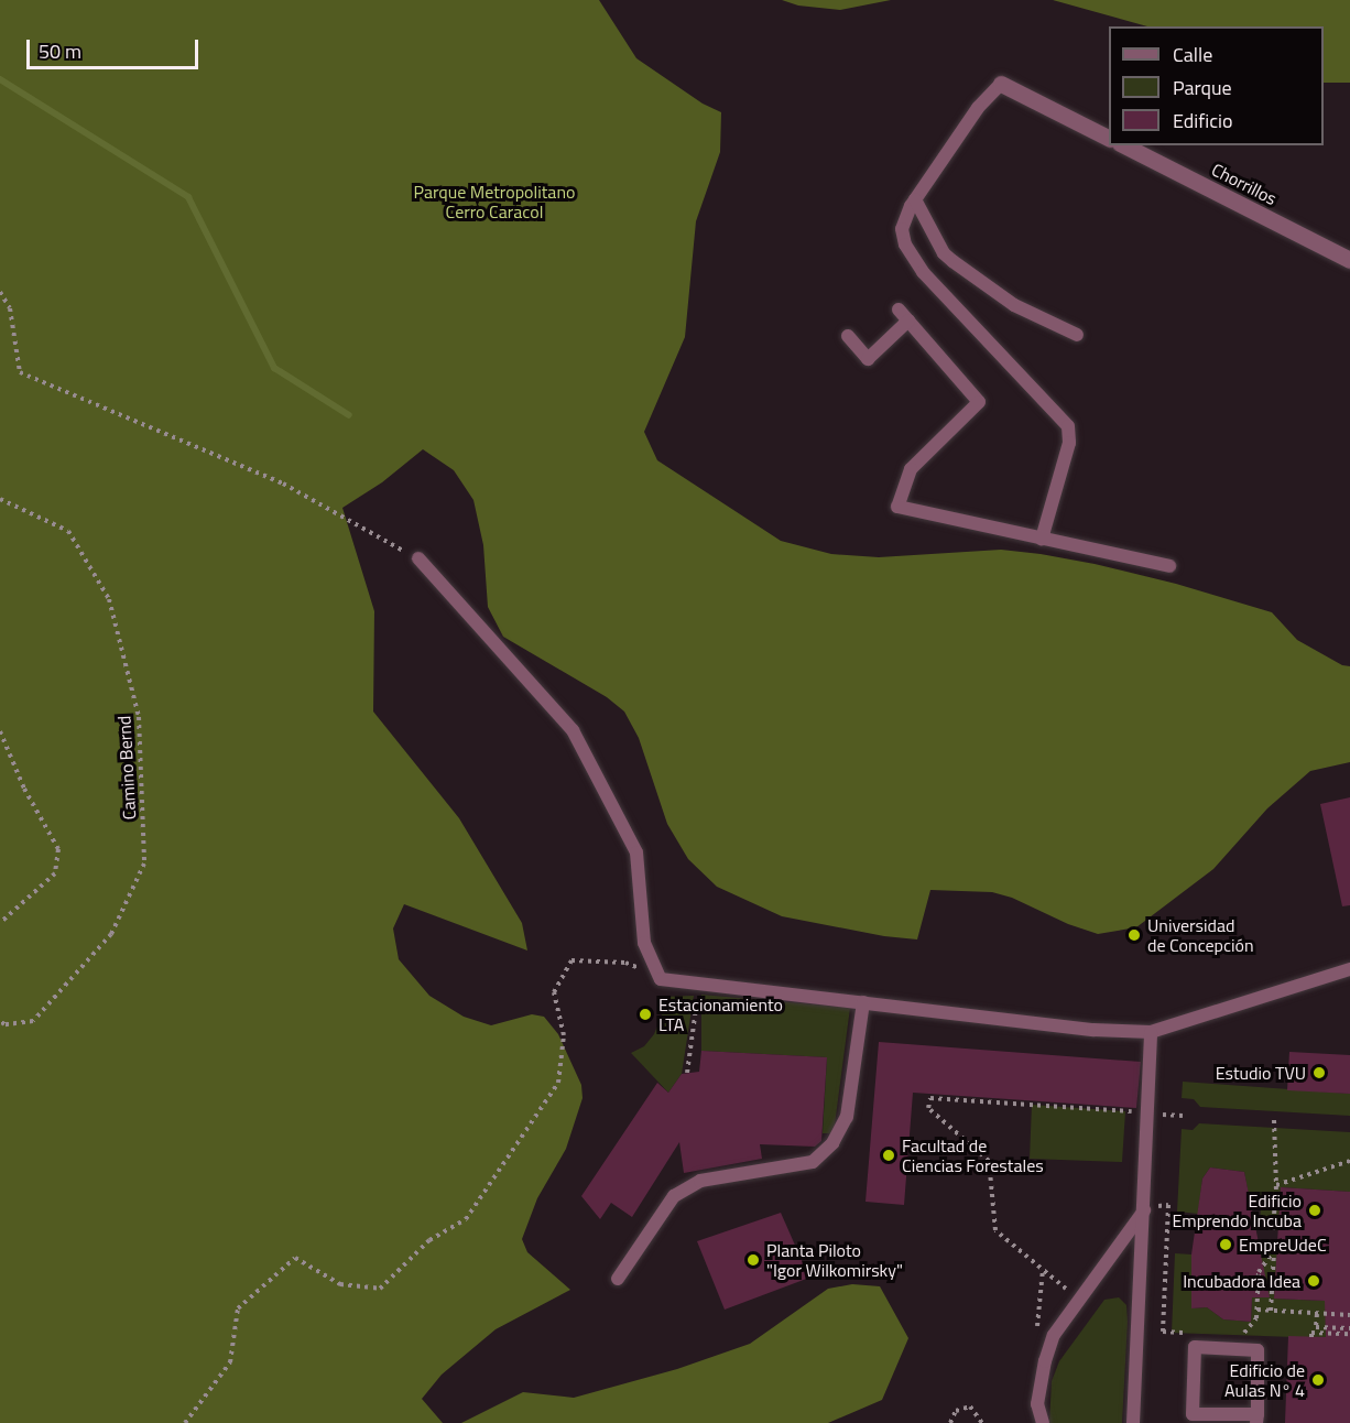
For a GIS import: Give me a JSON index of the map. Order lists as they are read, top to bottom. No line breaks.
{"streets":{"street":["Chorrillos"],"path":["Camino Bernd"]},"parks":["Parque Metropolitano Cerro Caracol"],"places":["Universidad de Concepción","Estacionamiento LTA","Estudio TVU","Facultad de Ciencias Forestales","Edificio Emprendo Incuba","EmpreUdeC","Planta Piloto \"Igor Wilkomirsky\"","Incubadora Idea","Edificio de Aulas N° 4"],"legend":["Calle","Parque","Edificio"],"scale_bar":"50 m"}
